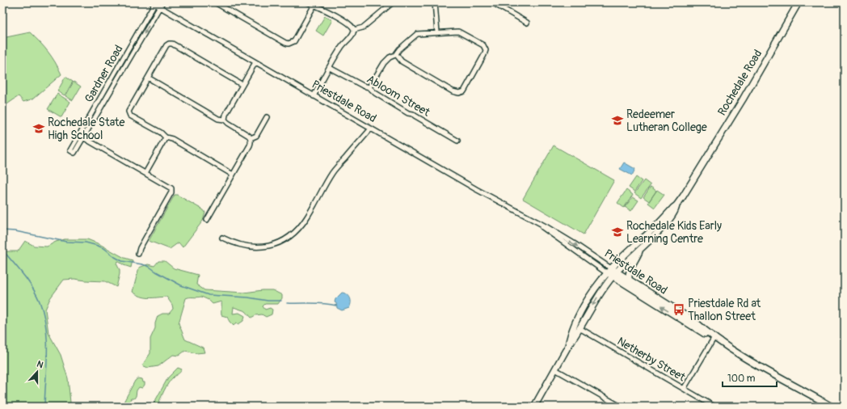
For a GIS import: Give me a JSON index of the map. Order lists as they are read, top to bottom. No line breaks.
{"streets":{"main road":["Rochedale Road","Priestdale Road"],"street":["Gardner Road","Abloom Street","Netherby Street"]},"crossings":[["Gardner Road","Priestdale Road"],["Rochedale Road","Priestdale Road"],["Rochedale Road","Netherby Street"]],"places":{"school or university":["Redeemer Lutheran College","Rochedale State High School","Rochedale Kids Early Learning Centre"],"bus stop":["Priestdale Rd at Thallon Street"]},"scale_bar":"100 m","north":"top"}
